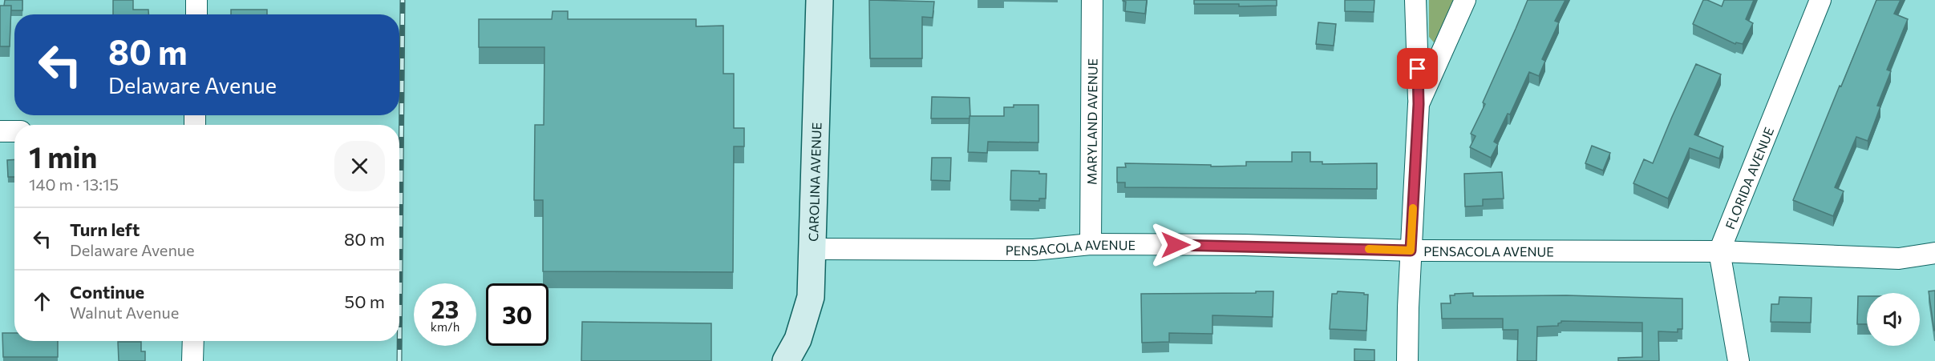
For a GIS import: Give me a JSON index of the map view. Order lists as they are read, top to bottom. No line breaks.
{"streets":{"street":["MARYLAND AVENUE","FLORIDA AVENUE","CAROLINA AVENUE","PENSACOLA AVENUE"]},"crossings":[["MARYLAND AVENUE","PENSACOLA AVENUE"],["FLORIDA AVENUE","PENSACOLA AVENUE"],["CAROLINA AVENUE","PENSACOLA AVENUE"]],"page":{"turn":["80 m","Delaware Avenue"],"heading":["1 min","140 m · 13:15"],"list":[{"name":"Turn left","note":"Delaware Avenue","value":"80 m"},{"name":"Continue","note":"Walnut Avenue","value":"50 m"}],"speed":"23 km/h","limit":"30"}}
